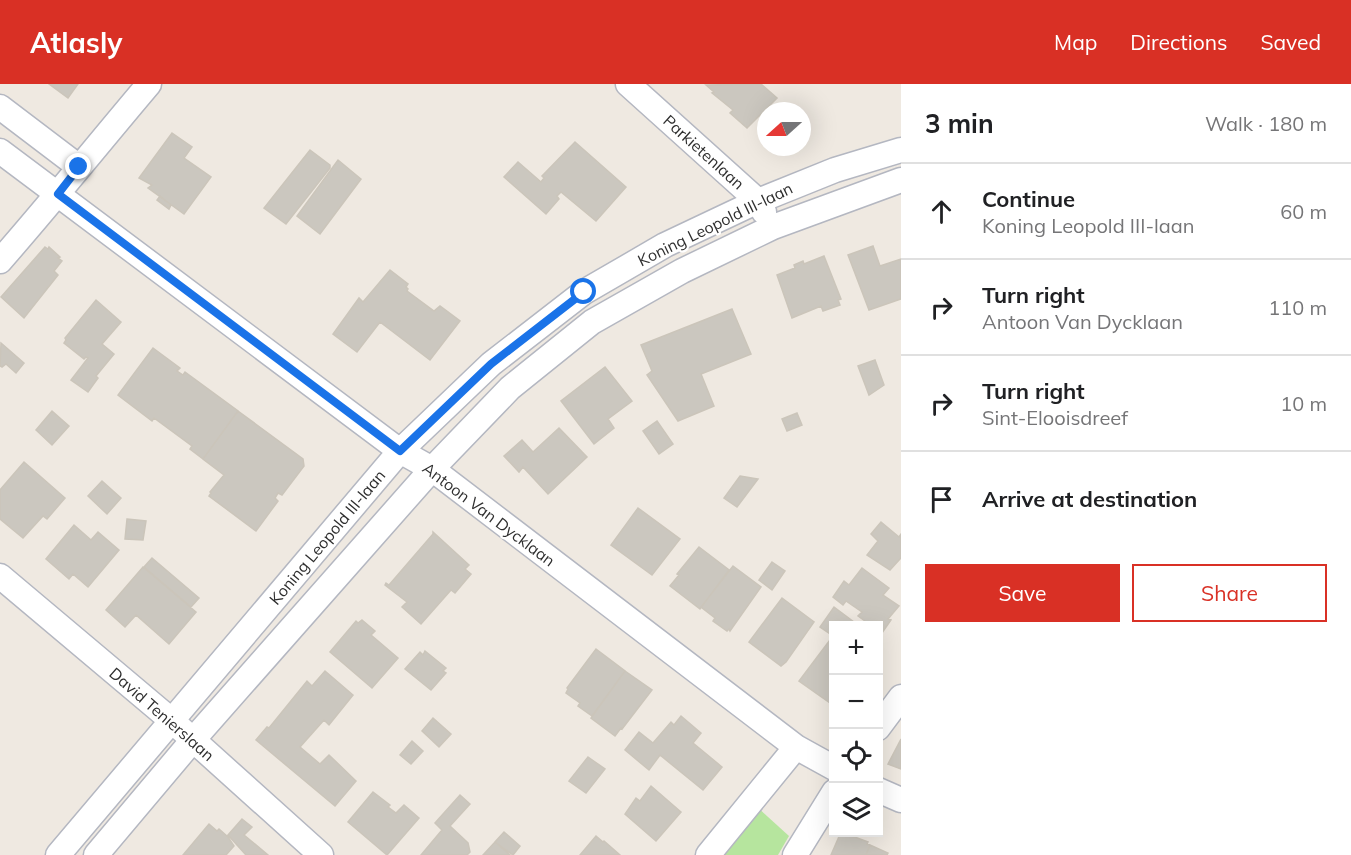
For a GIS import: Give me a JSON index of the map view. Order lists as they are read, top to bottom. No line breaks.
{"streets":{"street":["Parkietenlaan","Koning Leopold III-laan","Antoon Van Dycklaan","David Tenierslaan"]},"crossings":[["Parkietenlaan","Koning Leopold III-laan"],["Koning Leopold III-laan","Antoon Van Dycklaan"],["Koning Leopold III-laan","David Tenierslaan"]],"north":"left","page":{"header":"Atlasly","nav":["Map","Directions","Saved"],"heading":["3 min","Walk · 180 m"],"list":[["Continue","Koning Leopold III-laan","60 m"],["Turn right","Antoon Van Dycklaan","110 m"],["Turn right","Sint-Elooisdreef","10 m"],"Arrive at destination"],"buttons":["Save","Share"],"map_buttons":["+","−"]}}
